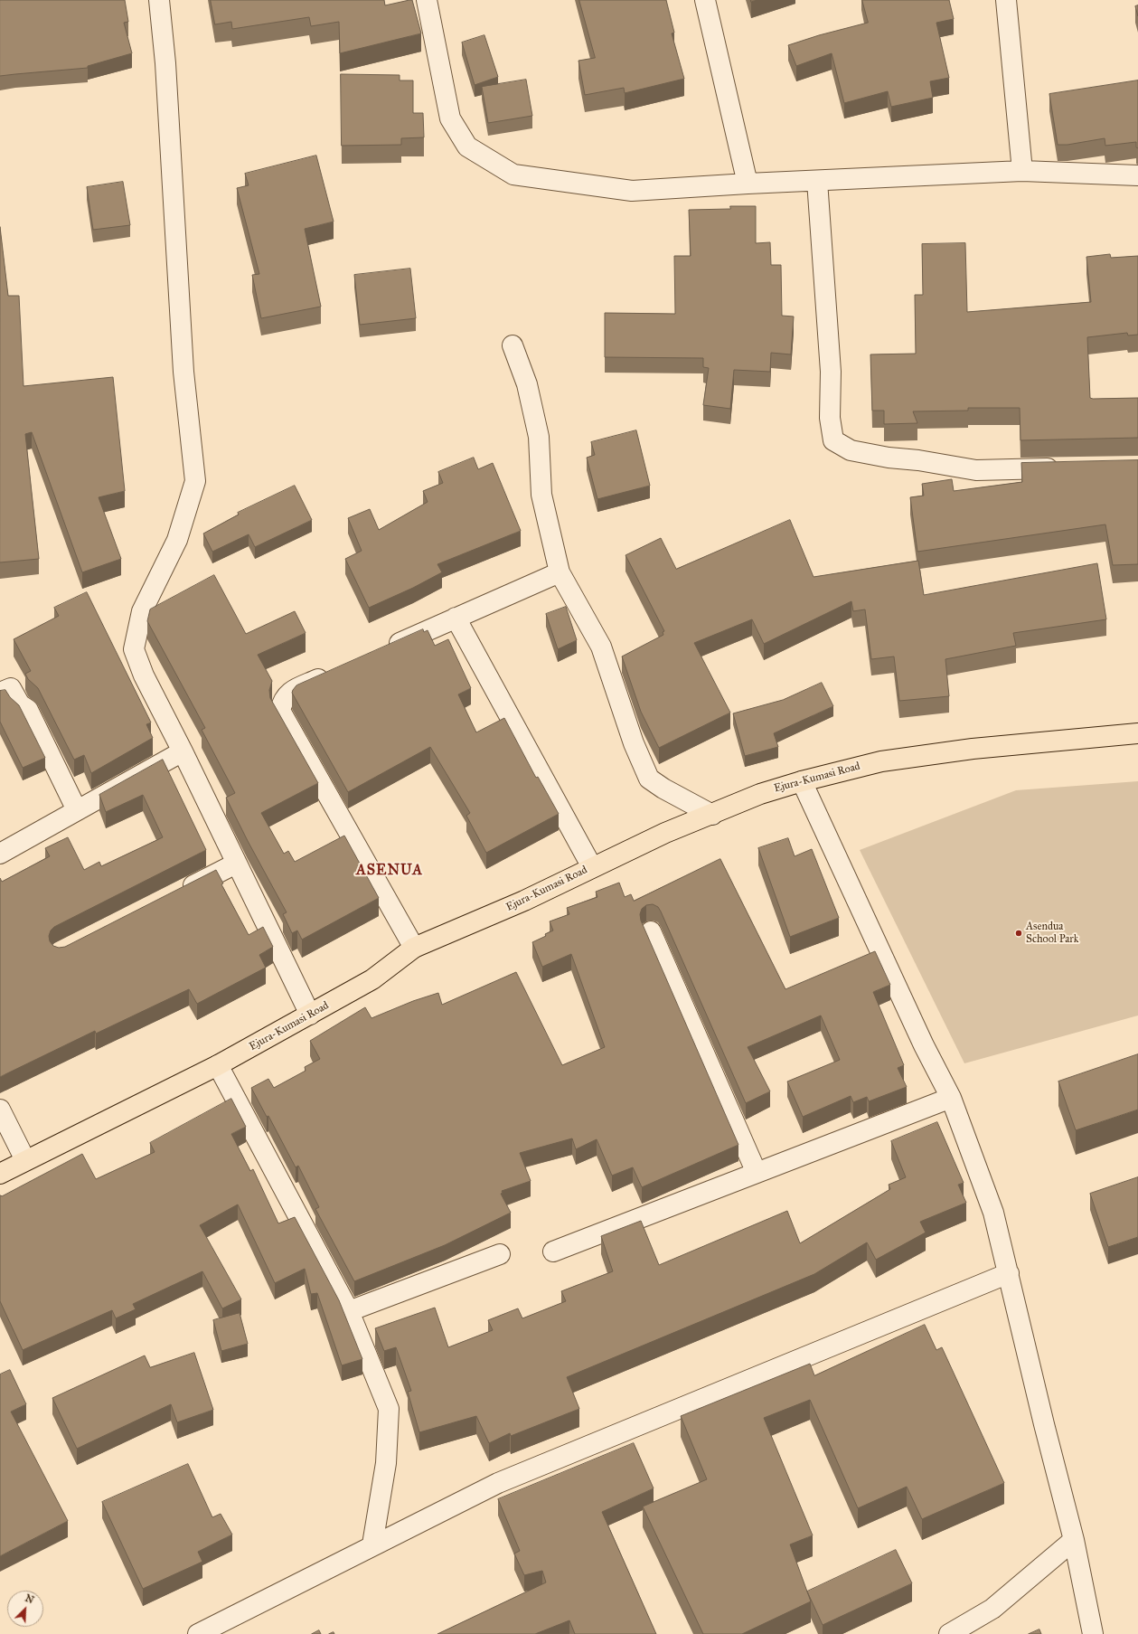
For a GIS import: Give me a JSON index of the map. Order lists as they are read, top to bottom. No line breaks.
{"streets":{"main road":["Ejura-Kumasi Road"]},"districts":["ASENUA"],"places":["Asendua School Park"],"north":"top right"}
